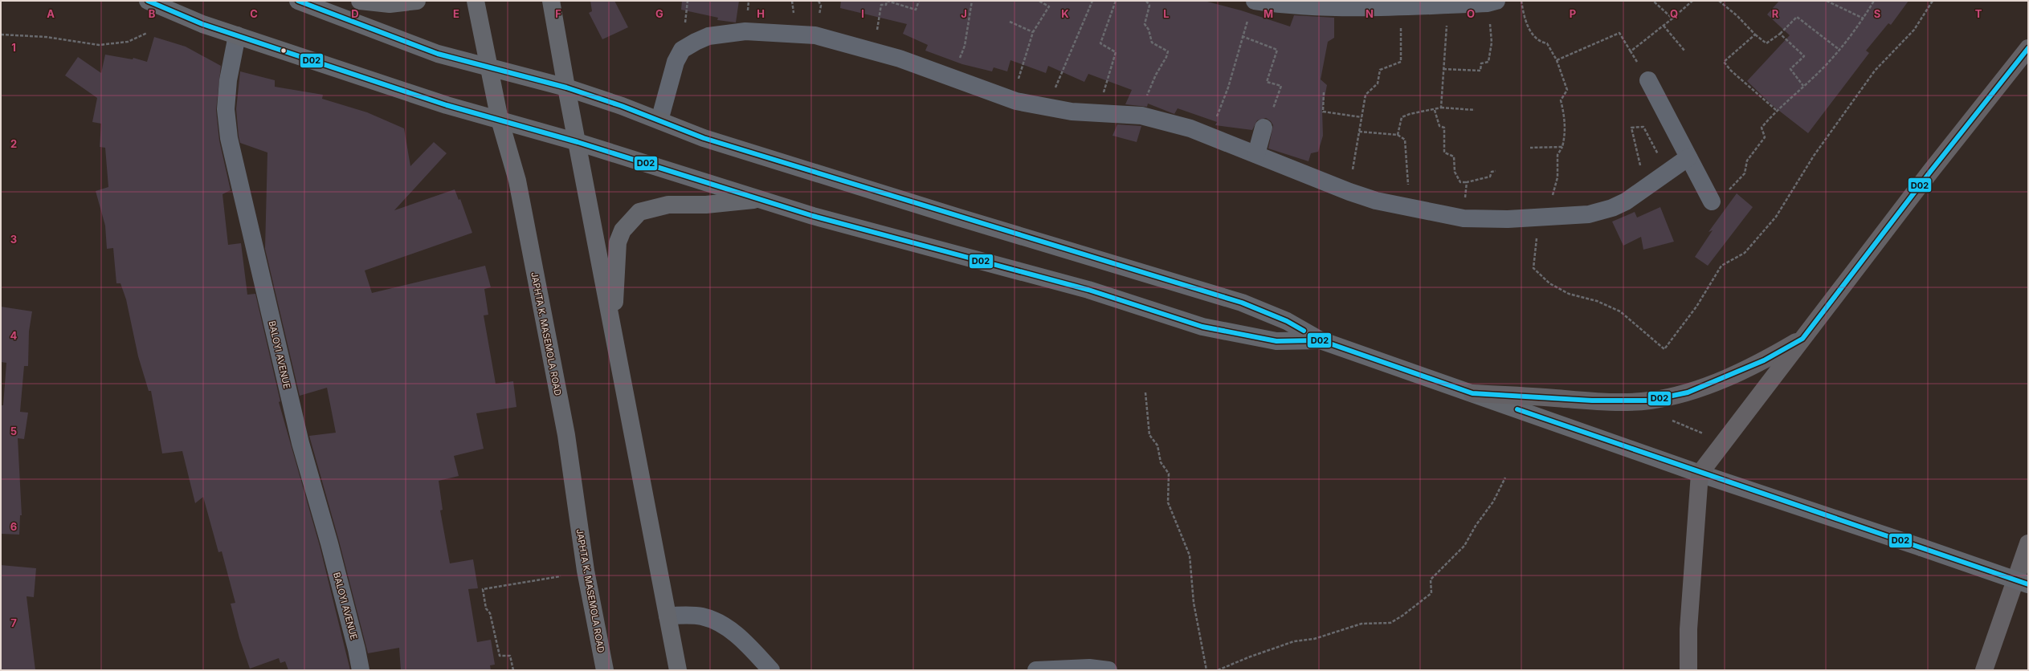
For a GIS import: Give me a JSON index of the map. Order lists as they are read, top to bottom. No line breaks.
{"streets":{"main road":["JAPHTA K. MASEMOLA ROAD"],"street":["BALOYI AVENUE"]},"lines":["transit line D02"],"grid":{"columns":["A","B","C","D","E","F","G","H","I","J","K","L","M","N","O","P","Q","R","S","T"],"rows":["1","2","3","4","5","6","7"]}}
